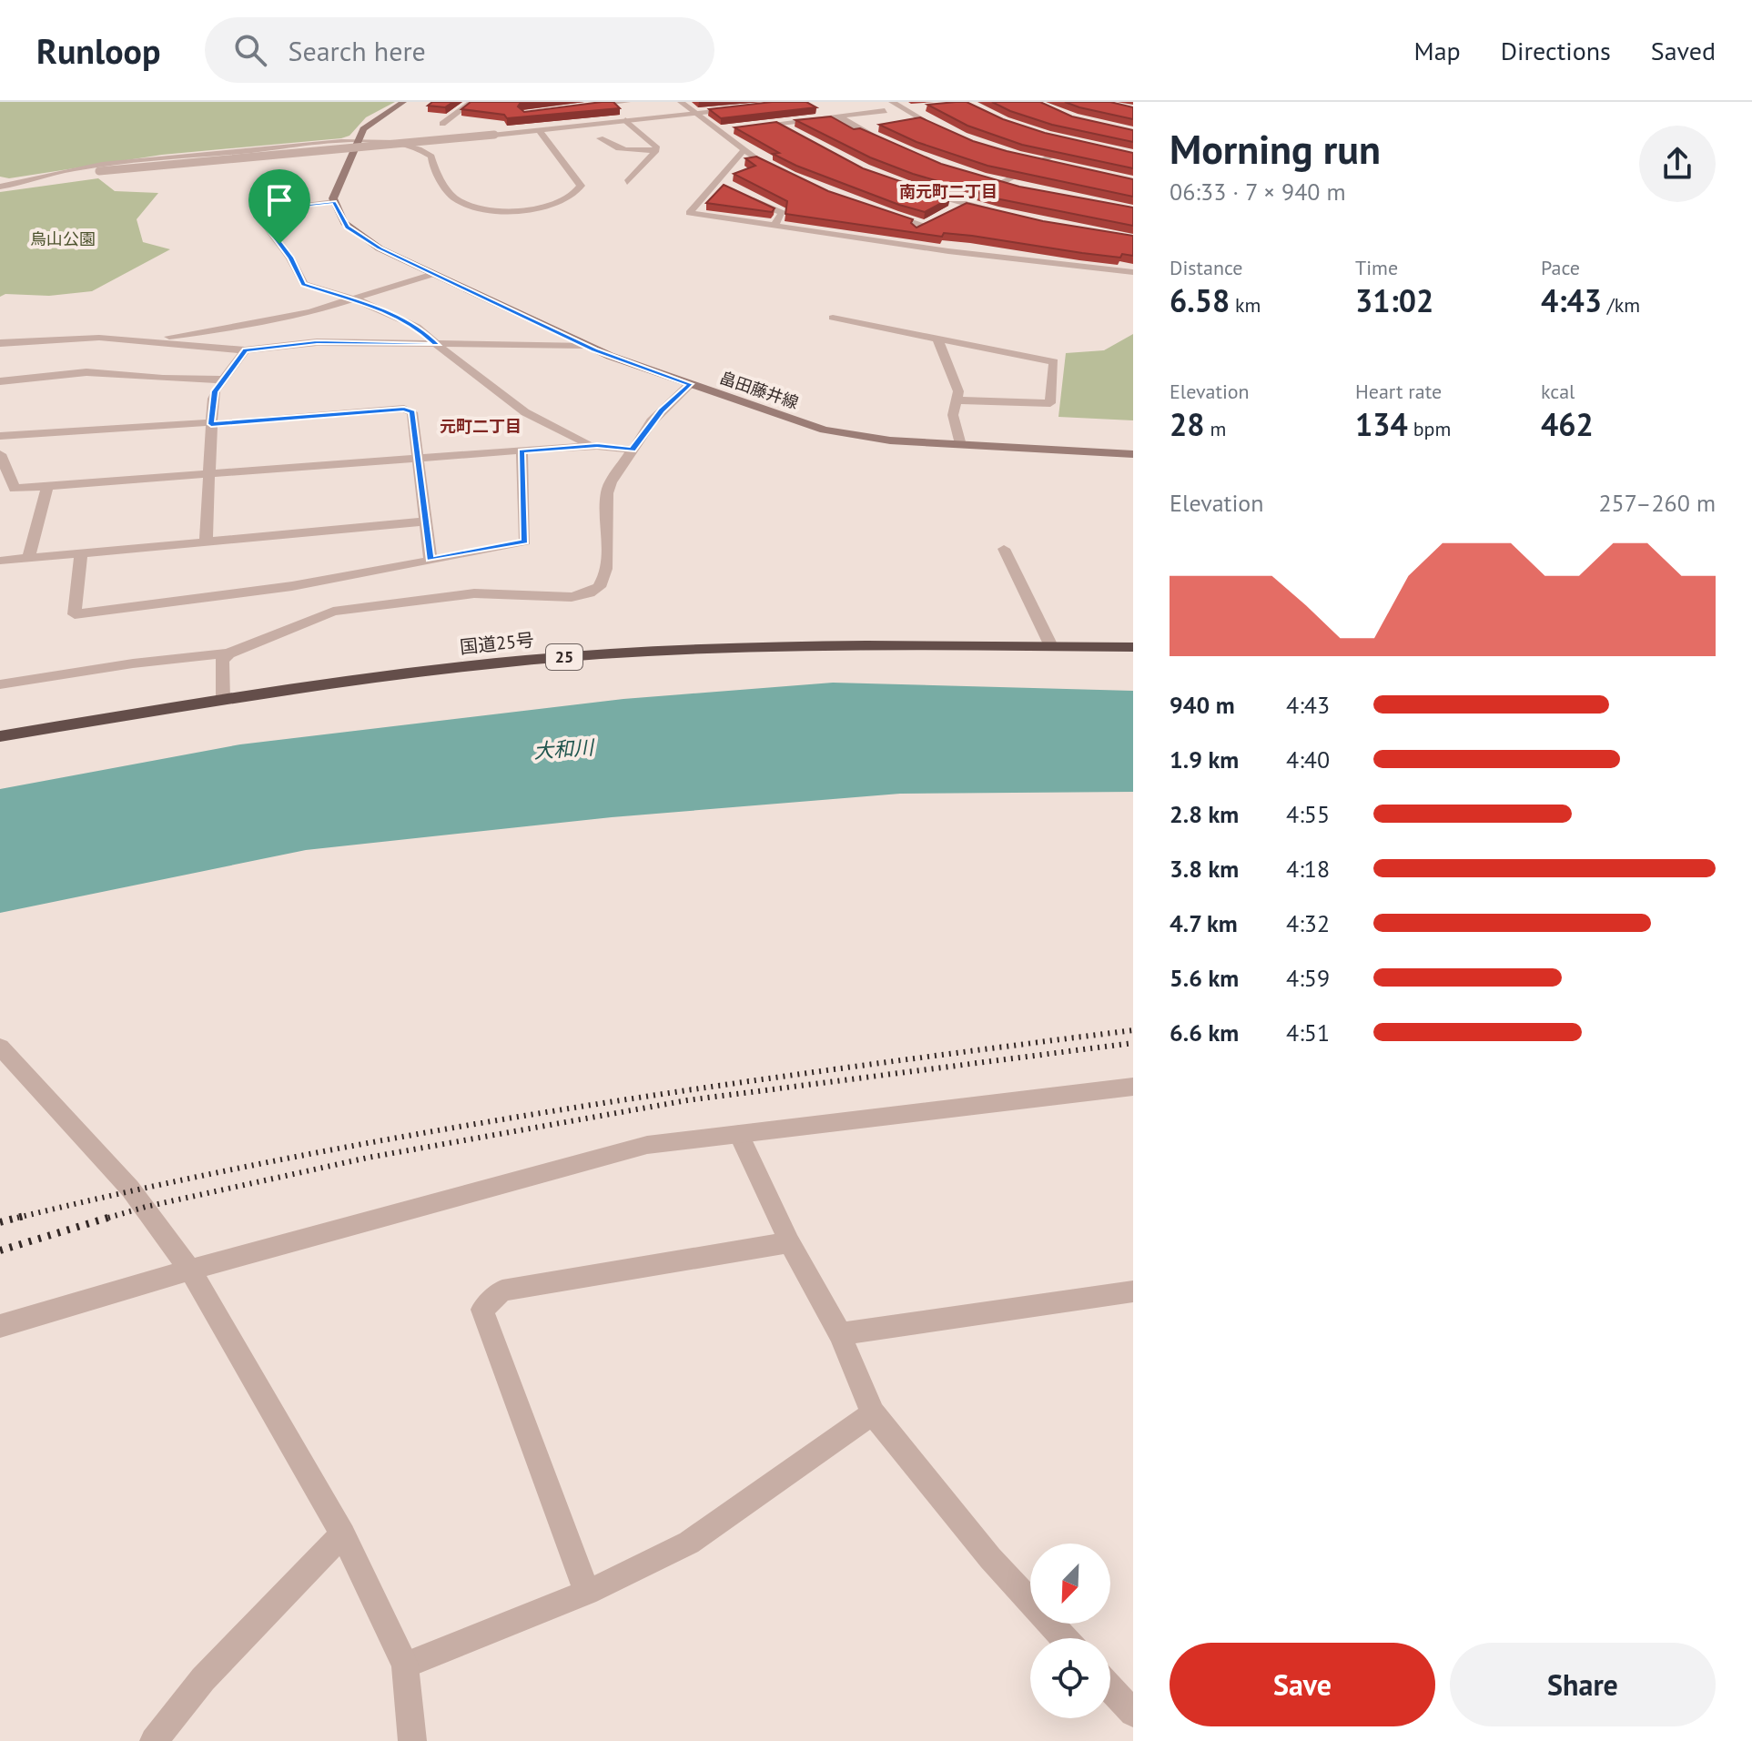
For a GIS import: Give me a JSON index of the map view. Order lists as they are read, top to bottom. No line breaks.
{"streets":{"highway":["国道25号","25"],"main road":["畠田藤井線"]},"districts":["南元町二丁目","元町二丁目"],"water":["大和川"],"parks":["烏山公園"],"north":"bottom left","page":{"header":"Runloop","search":"Search here","nav":["Map","Directions","Saved"],"heading":["Morning run","06:33 · 7 × 940 m"],"stats":[["Distance","6.58 km"],["Time","31:02"],["Pace","4:43 /km"],["Elevation","28 m"],["Heart rate","134 bpm"],["kcal","462"]],"chart":["Elevation","257–260 m"],"list":[{"name":"940 m","note":"4:43"},{"name":"1.9 km","note":"4:40"},{"name":"2.8 km","note":"4:55"},{"name":"3.8 km","note":"4:18"},{"name":"4.7 km","note":"4:32"},{"name":"5.6 km","note":"4:59"},{"name":"6.6 km","note":"4:51"}],"buttons":["Save","Share"]}}
